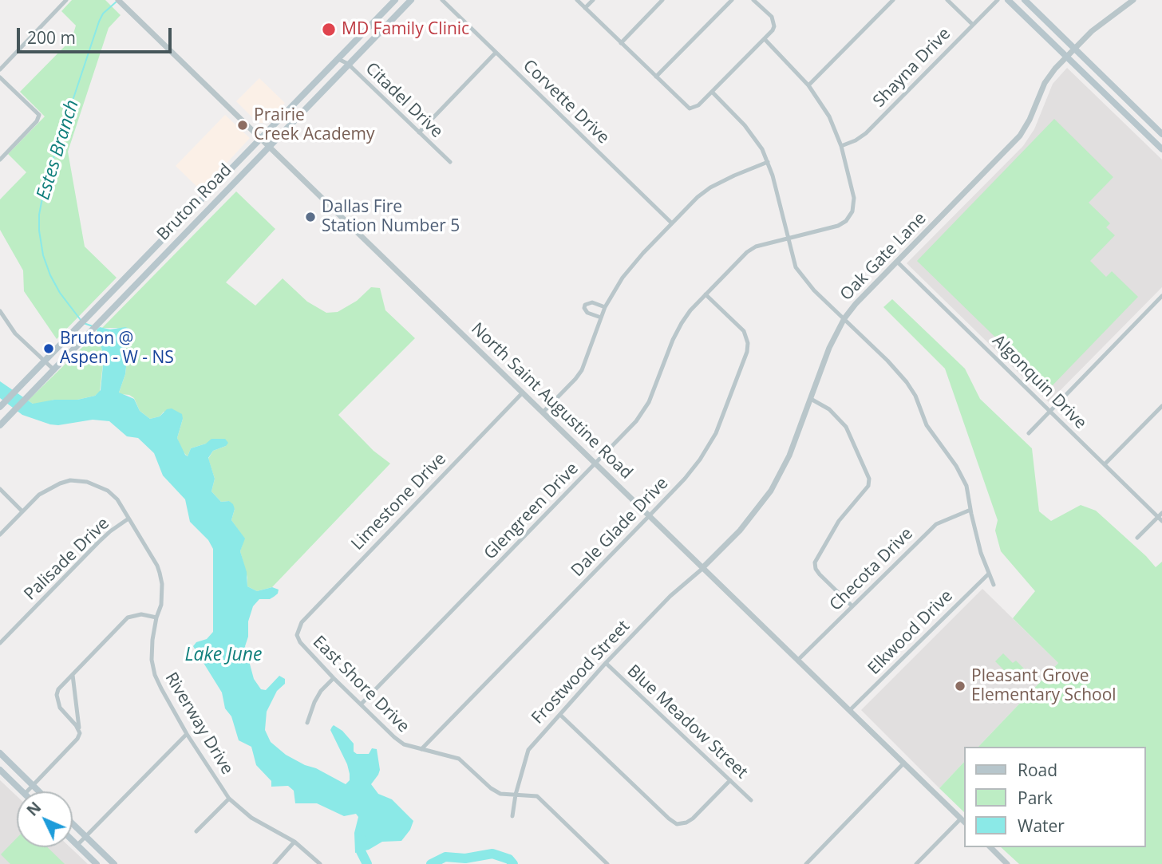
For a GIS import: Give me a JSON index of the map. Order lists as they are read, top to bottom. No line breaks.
{"streets":{"main road":["Bruton Road"],"street":["Shayna Drive","Citadel Drive","Corvette Drive","Oak Gate Lane","Algonquin Drive","North Saint Augustine Road","Limestone Drive","Glengreen Drive","Dale Glade Drive","Palisade Drive","Checota Drive","Elkwood Drive","Frostwood Street","East Shore Drive","Blue Meadow Street","Riverway Drive"]},"crossings":[["Shayna Drive","Glengreen Drive"],["Citadel Drive","Bruton Road"],["Bruton Road","North Saint Augustine Road"],["Oak Gate Lane","Algonquin Drive"],["Oak Gate Lane","North Saint Augustine Road"],["Oak Gate Lane","Frostwood Street"],["North Saint Augustine Road","Limestone Drive"],["North Saint Augustine Road","Glengreen Drive"],["North Saint Augustine Road","Dale Glade Drive"],["North Saint Augustine Road","Checota Drive"],["North Saint Augustine Road","Elkwood Drive"],["North Saint Augustine Road","Frostwood Street"],["Limestone Drive","East Shore Drive"],["Glengreen Drive","Dale Glade Drive"],["Glengreen Drive","East Shore Drive"],["Dale Glade Drive","East Shore Drive"],["Palisade Drive","Riverway Drive"],["Frostwood Street","East Shore Drive"],["Frostwood Street","Blue Meadow Street"]],"water":["Estes Branch","Lake June"],"places":["MD Family Clinic","Prairie Creek Academy","Dallas Fire Station Number 5","Bruton @ Aspen - W - NS","Pleasant Grove Elementary School"],"legend":["Road","Park","Water"],"scale_bar":"200 m","north":"top left"}
